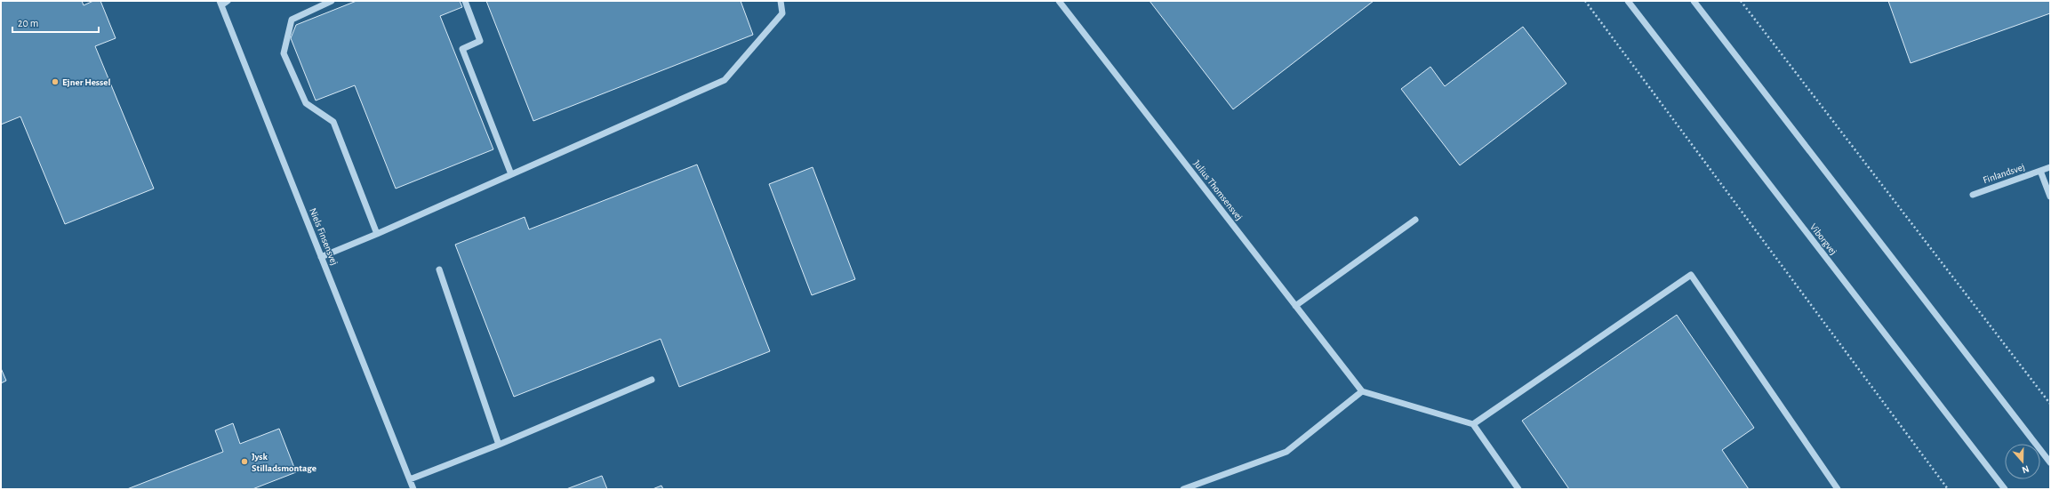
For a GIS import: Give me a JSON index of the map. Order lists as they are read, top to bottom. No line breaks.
{"streets":{"street":["Finlandsvej","Julius Thomsensvej","Niels Finsensvej","Viborgvej"]},"places":["Ejner Hessel","Jysk Stilladsmontage"],"scale_bar":"20 m","north":"bottom"}
